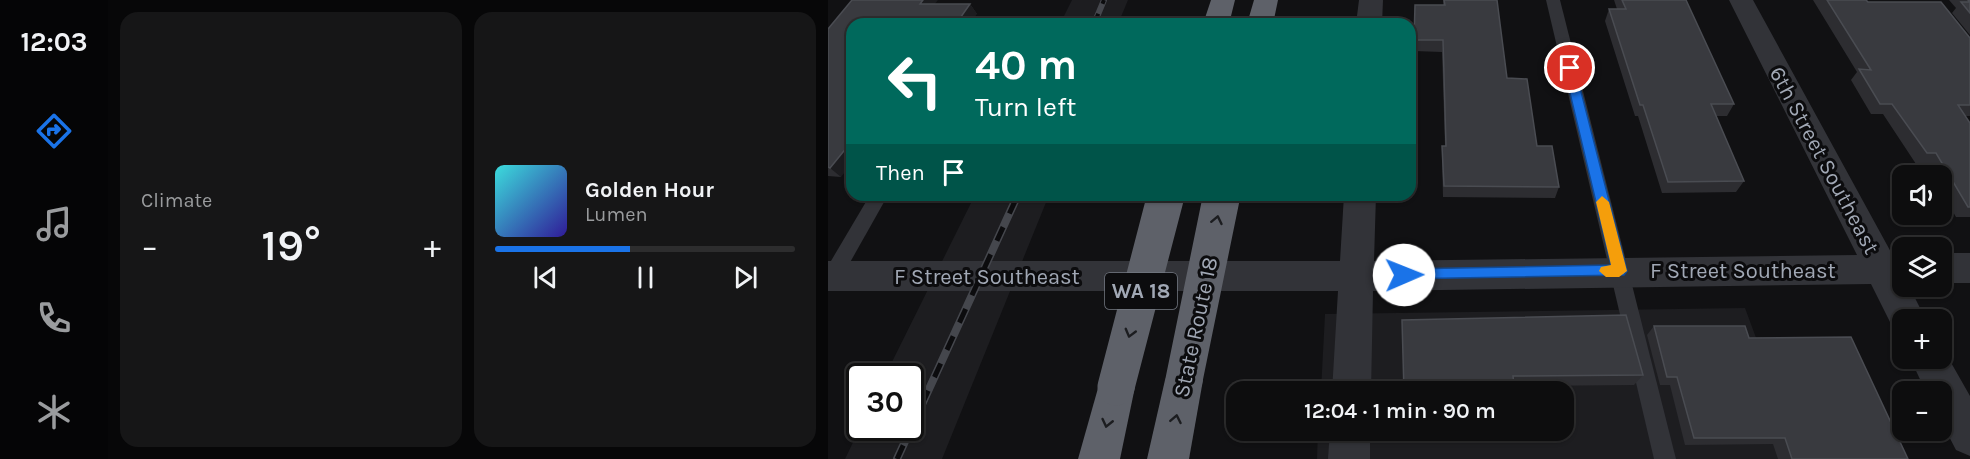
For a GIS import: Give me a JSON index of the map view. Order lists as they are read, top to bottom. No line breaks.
{"streets":{"highway":["WA 18","State Route 18"],"street":["6th Street Southeast","F Street Southeast"]},"crossings":[["6th Street Southeast","F Street Southeast"]],"page":{"tabs":"12:03","tile":"Climate","turn":["40 m","Turn left"],"then":"Then","song":["Golden Hour","Lumen"],"map_buttons":["+","−"],"heat":["−","19°","+"],"limit":"30","trip":"12:04 · 1 min · 90 m"}}
